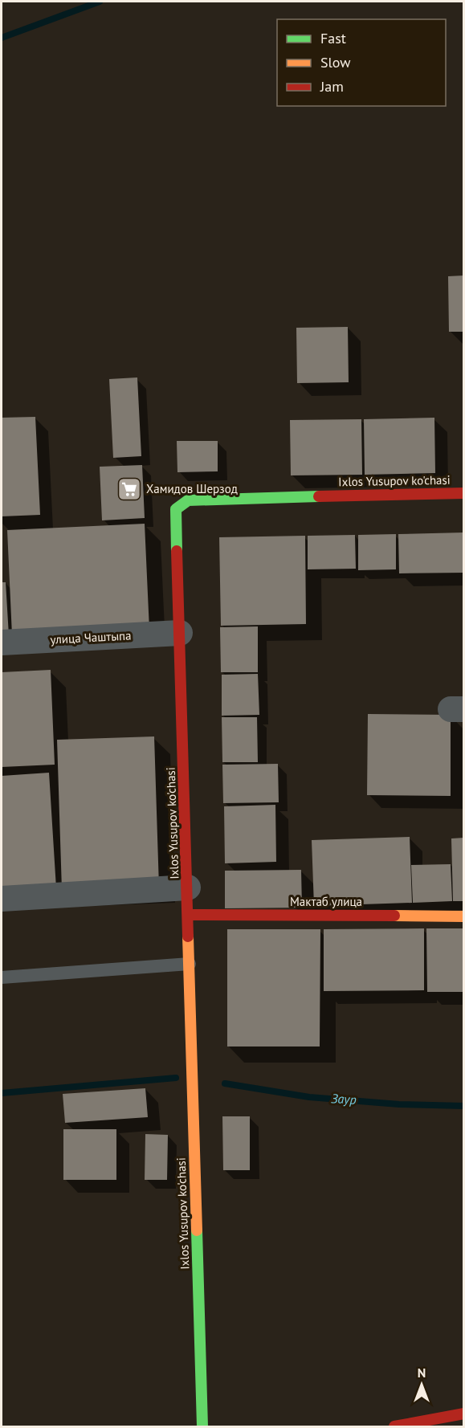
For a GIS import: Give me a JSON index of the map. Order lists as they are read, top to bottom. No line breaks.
{"streets":{"street":["Ixlos Yusupov ko'chasi","улица Чаштыпа","Мактаб улица"]},"crossings":[["Ixlos Yusupov ko'chasi","улица Чаштыпа"],["Ixlos Yusupov ko'chasi","Мактаб улица"]],"water":["Заур"],"places":{"supermarket":["Хамидов Шерзод"]},"legend":["Fast","Slow","Jam"],"north":"top"}
